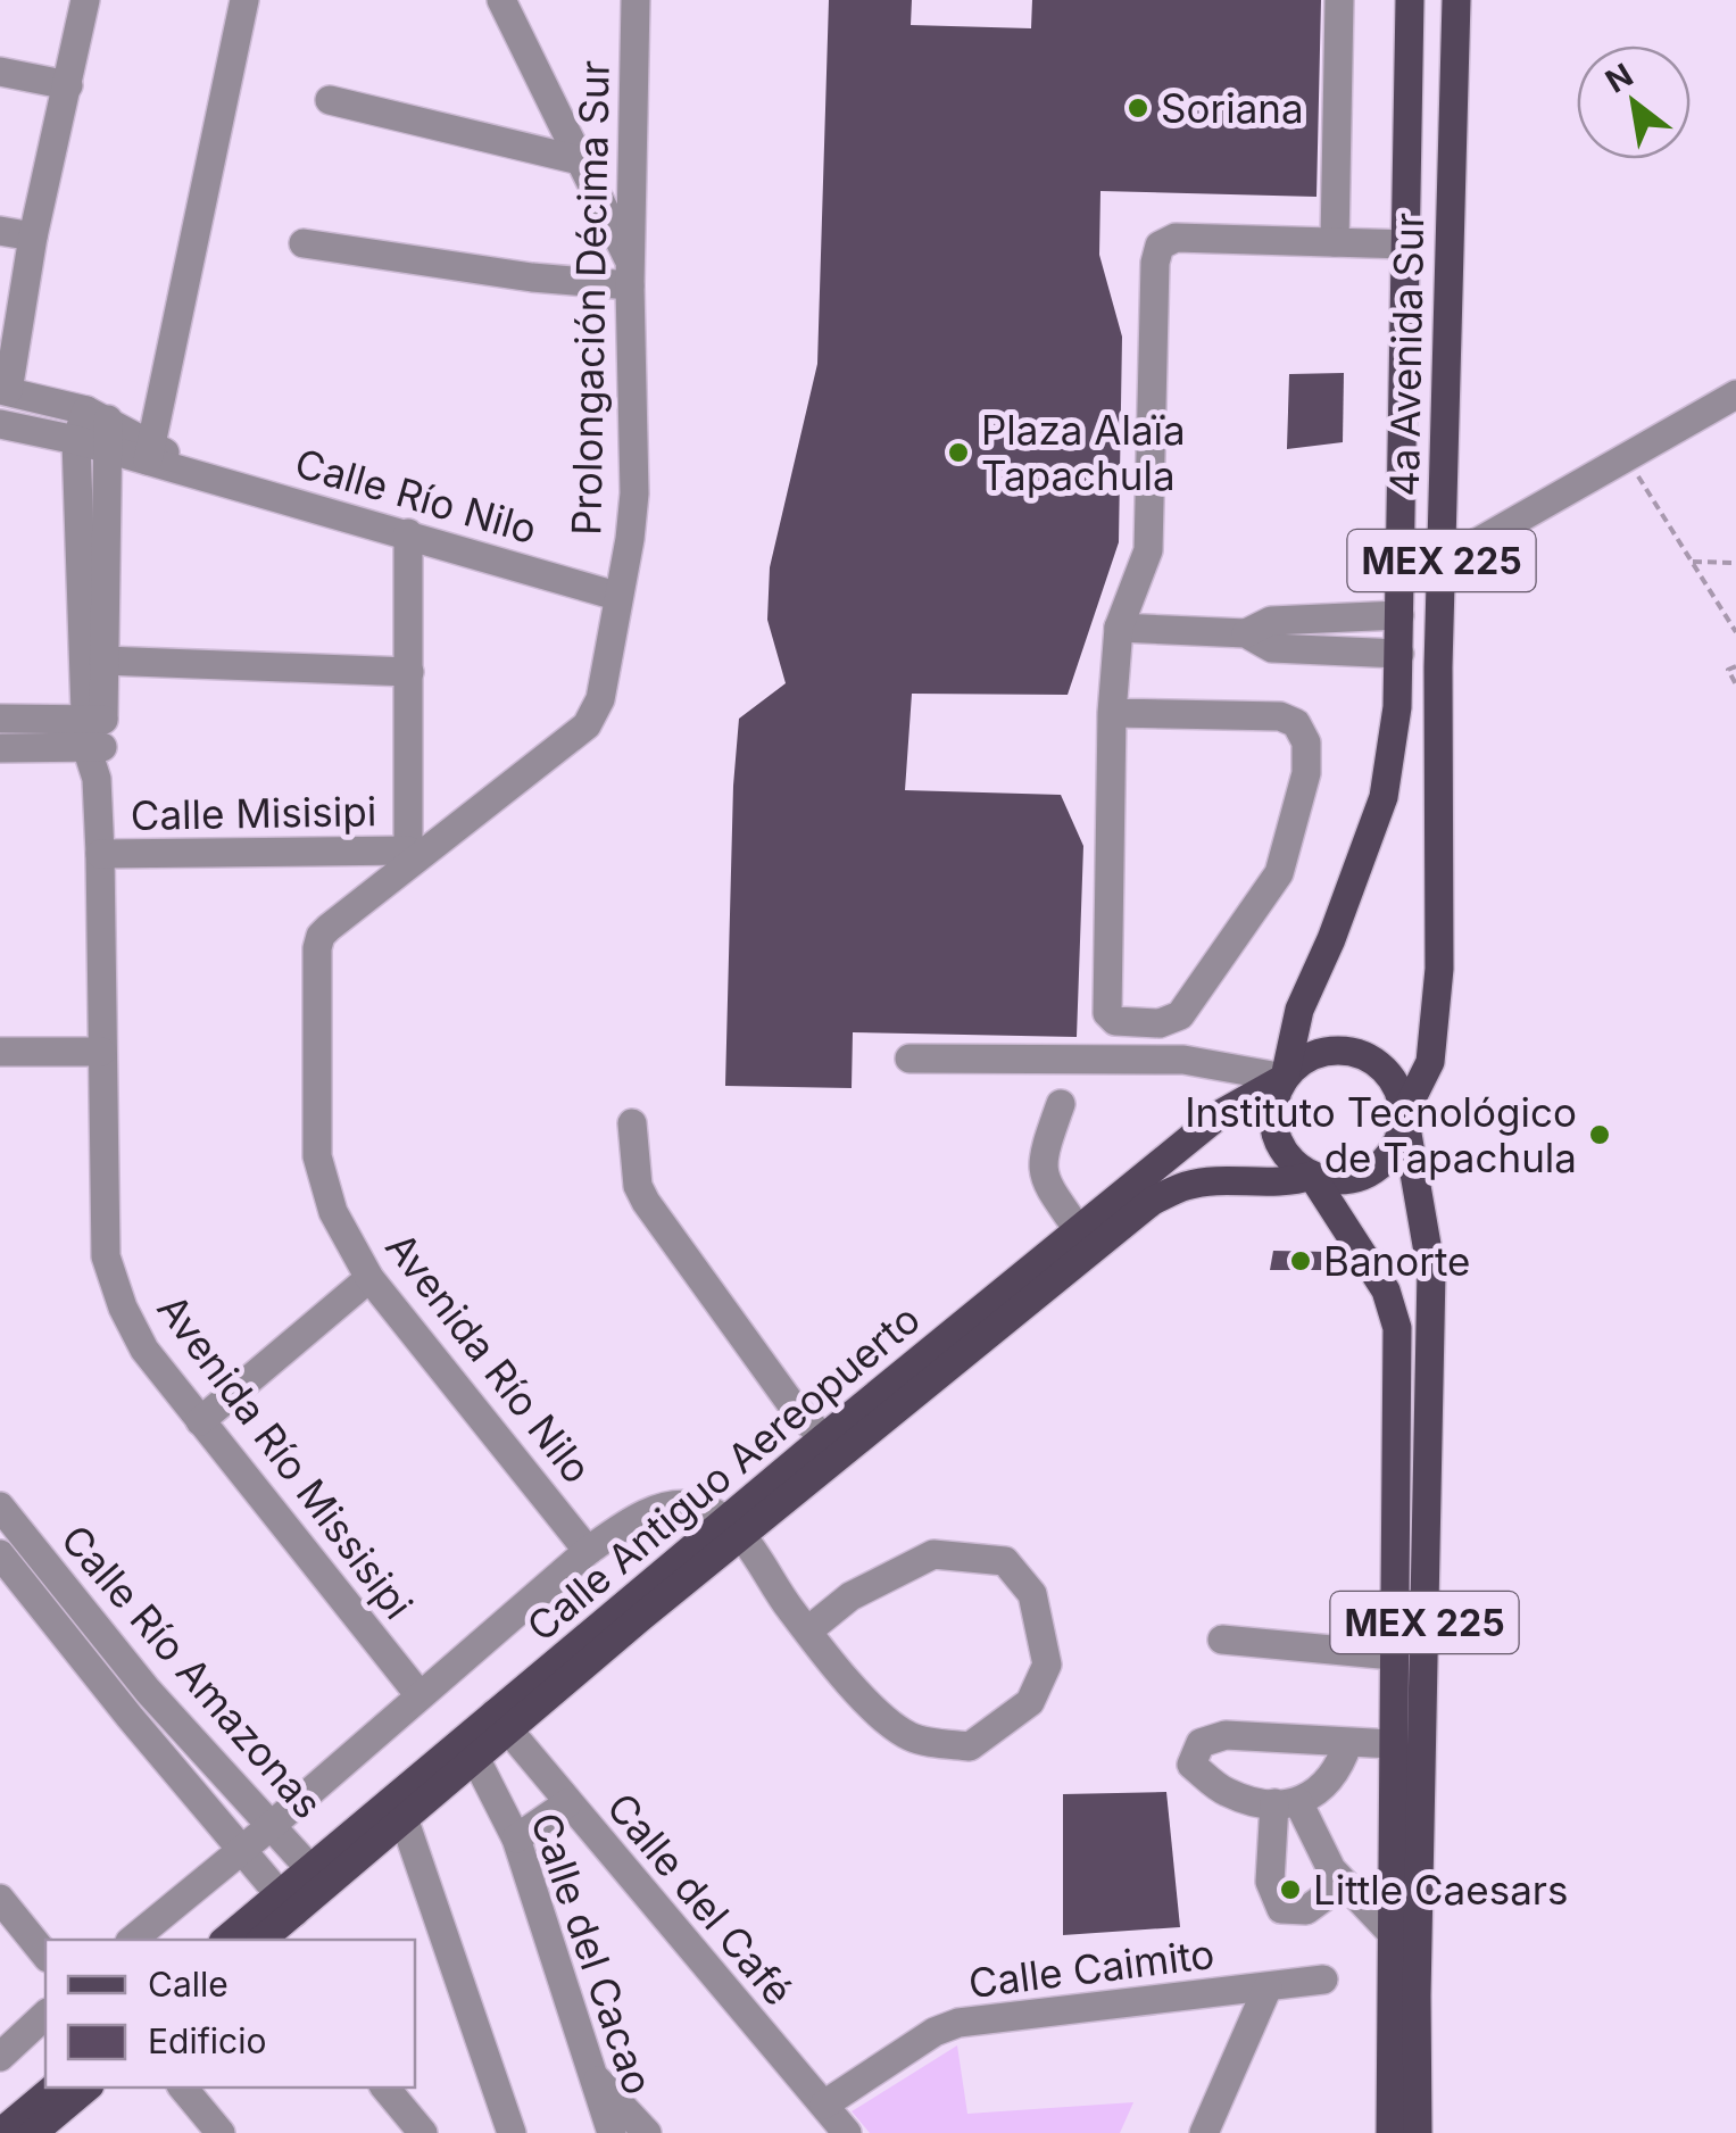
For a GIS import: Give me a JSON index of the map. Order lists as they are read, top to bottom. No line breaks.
{"streets":{"main road":["4a Avenida Sur","MEX 225","Calle Antiguo Aereopuerto"],"street":["Prolongación Décima Sur","Calle Río Nilo","Calle Misisipi","Avenida Río Nilo","Avenida Río Missisipi","Calle Río Amazonas","Calle del Café","Calle del Cacao","Calle Caimito"]},"crossings":[["Prolongación Décima Sur","Calle Río Nilo"],["Prolongación Décima Sur","Avenida Río Nilo"],["4a Avenida Sur","MEX 225"],["4a Avenida Sur","Calle Antiguo Aereopuerto"],["Calle Río Nilo","Avenida Río Nilo"],["MEX 225","Calle Antiguo Aereopuerto"],["Calle Misisipi","Avenida Río Nilo"],["Calle Misisipi","Avenida Río Missisipi"],["Calle Antiguo Aereopuerto","Calle Río Amazonas"],["Calle Antiguo Aereopuerto","Calle del Café"],["Calle Antiguo Aereopuerto","Calle del Cacao"],["Calle del Café","Calle Caimito"]],"places":["Soriana","Plaza Alaïa Tapachula","Instituto Tecnológico de Tapachula","Banorte","Little Caesars"],"legend":["Calle","Edificio"],"north":"top left"}
